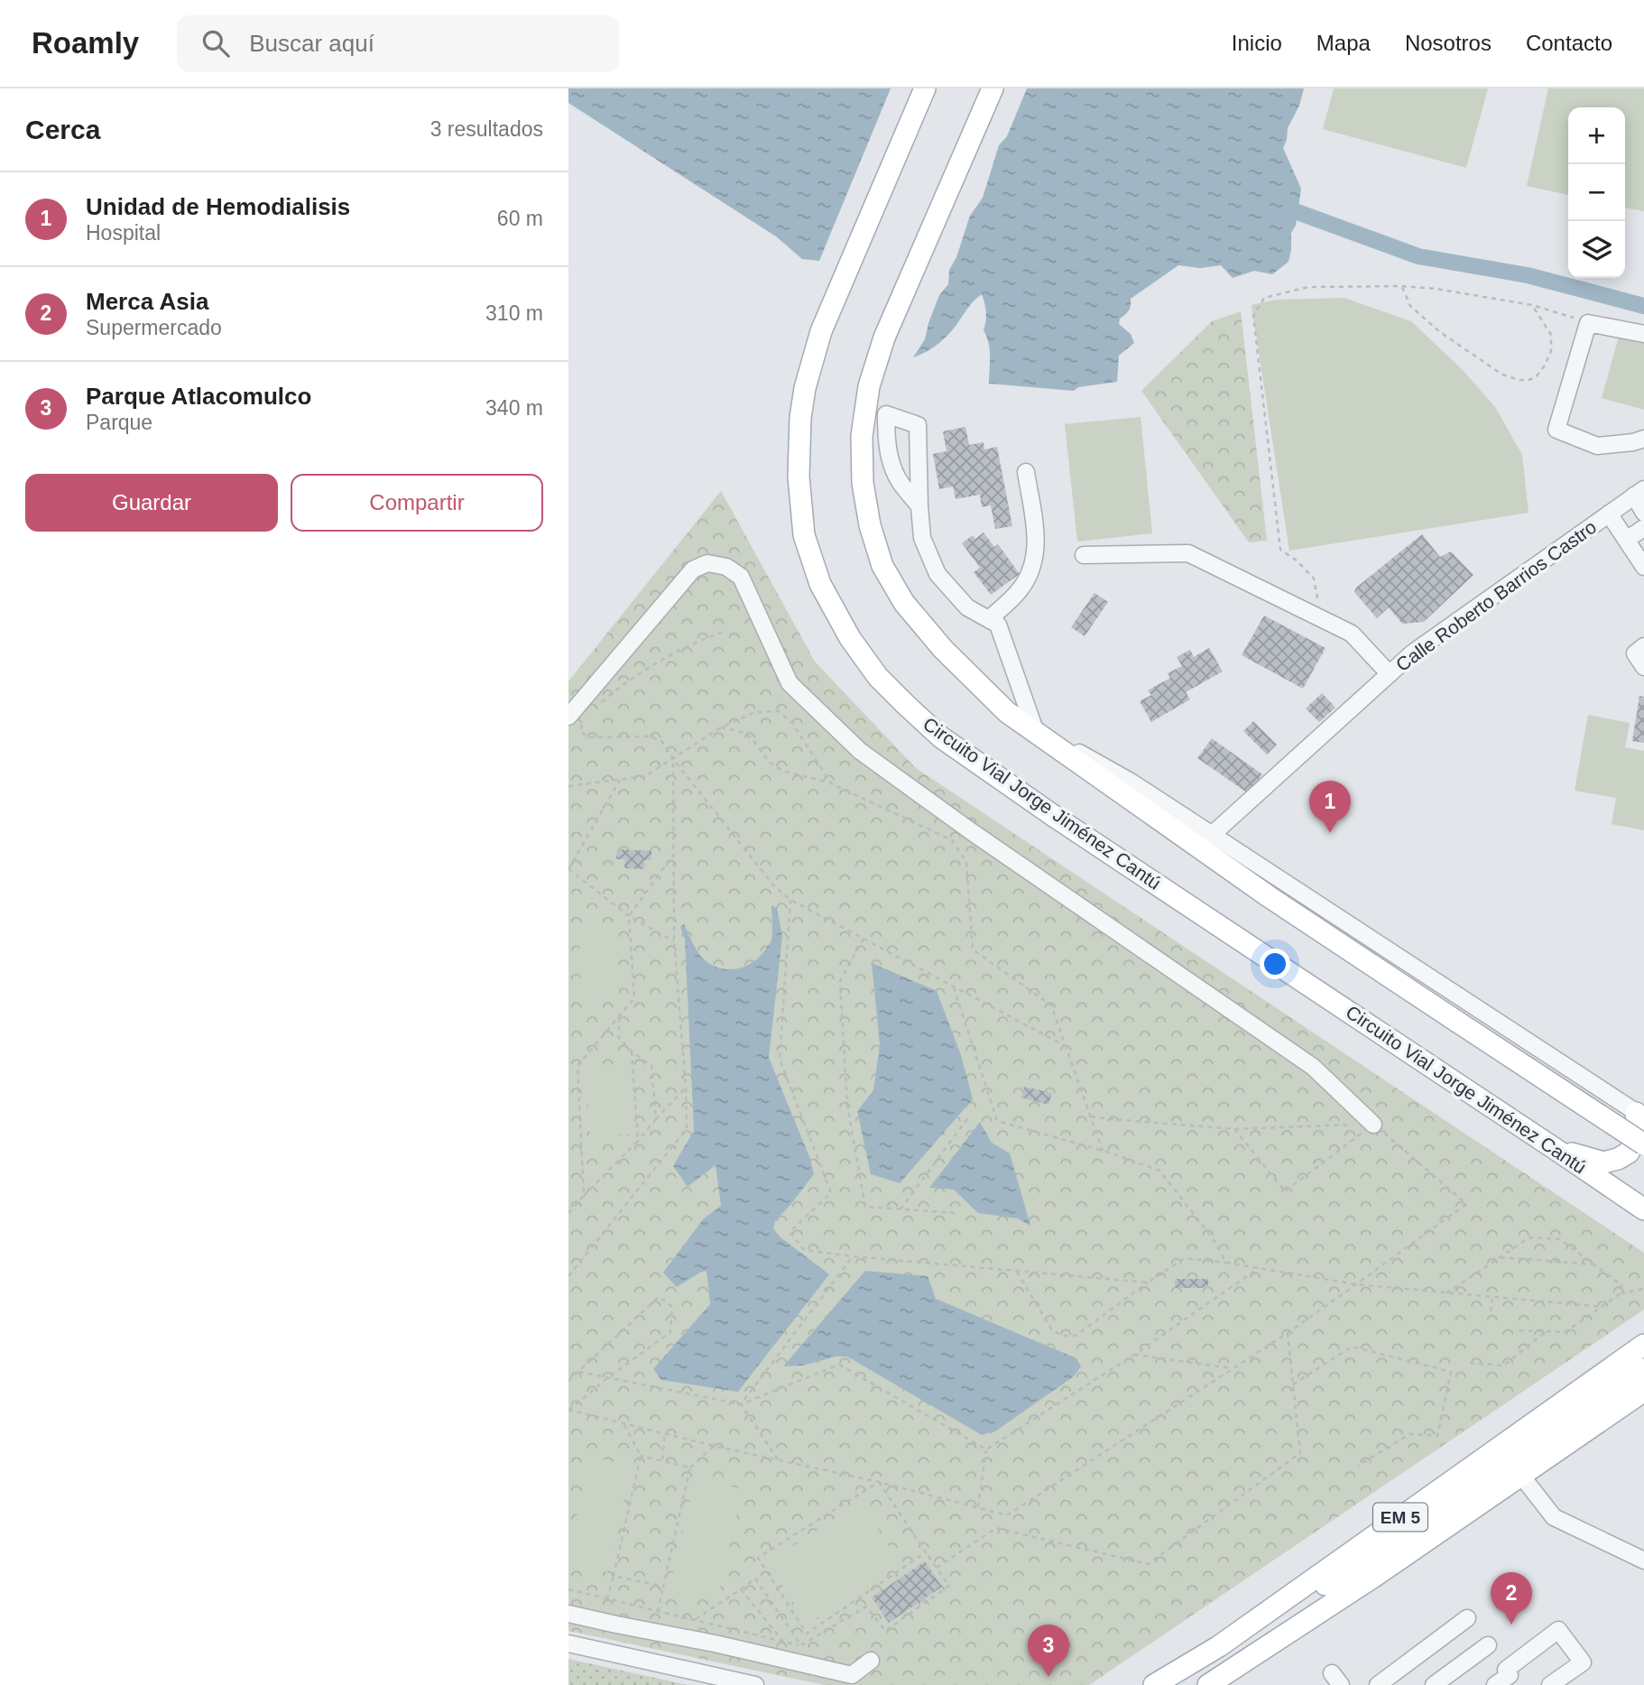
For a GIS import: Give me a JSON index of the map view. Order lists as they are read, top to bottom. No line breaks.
{"streets":{"main road":["Circuito Vial Jorge Jiménez Cantú","EM 5"],"street":["Calle Roberto Barrios Castro"]},"page":{"header":"Roamly","search":"Buscar aquí","nav":["Inicio","Mapa","Nosotros","Contacto"],"heading":["Cerca","3 resultados"],"map_buttons":["+","−"],"list":[{"mark":"1","name":"Unidad de Hemodialisis","note":"Hospital","value":"60 m"},{"mark":"2","name":"Merca Asia","note":"Supermercado","value":"310 m"},{"mark":"3","name":"Parque Atlacomulco","note":"Parque","value":"340 m"}],"buttons":["Guardar","Compartir"],"pins":["1","2","3"]}}
